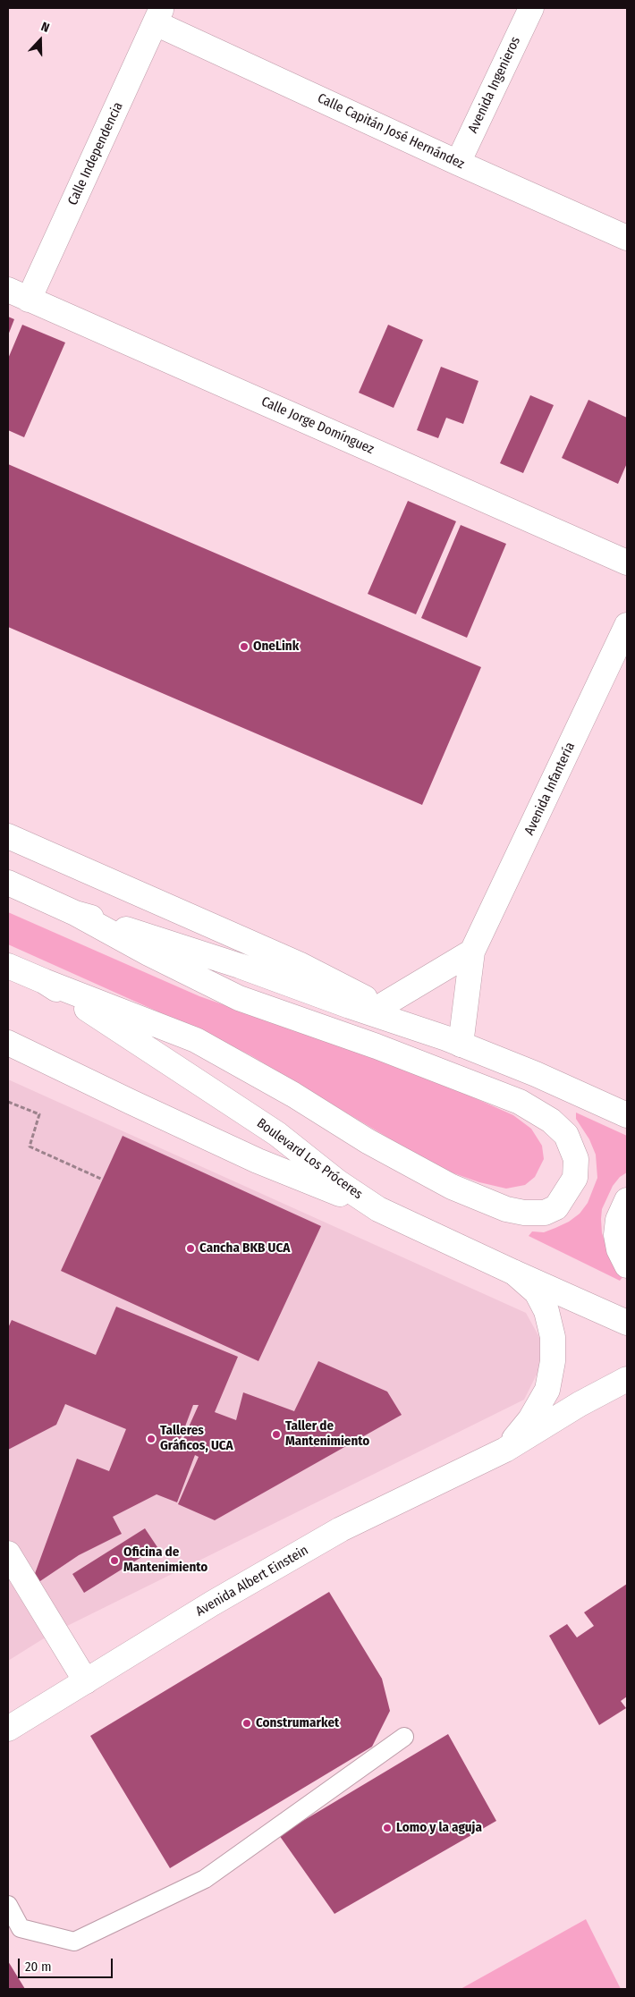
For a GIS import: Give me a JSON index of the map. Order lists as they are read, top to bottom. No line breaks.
{"streets":{"main road":["Avenida Ingenieros","Calle Capitán José Hernández","Calle Independencia","Calle Jorge Domínguez","Avenida Infantería","Boulevard Los Próceres","Avenida Albert Einstein"]},"crossings":[["Avenida Ingenieros","Calle Capitán José Hernández"],["Calle Capitán José Hernández","Calle Independencia"],["Calle Independencia","Calle Jorge Domínguez"],["Boulevard Los Próceres","Avenida Albert Einstein"]],"places":["OneLink","Cancha BKB UCA","Taller de Mantenimiento","Talleres Gráficos, UCA","Oficina de Mantenimiento","Construmarket","Lomo y la aguja"],"scale_bar":"20 m","north":"top"}
